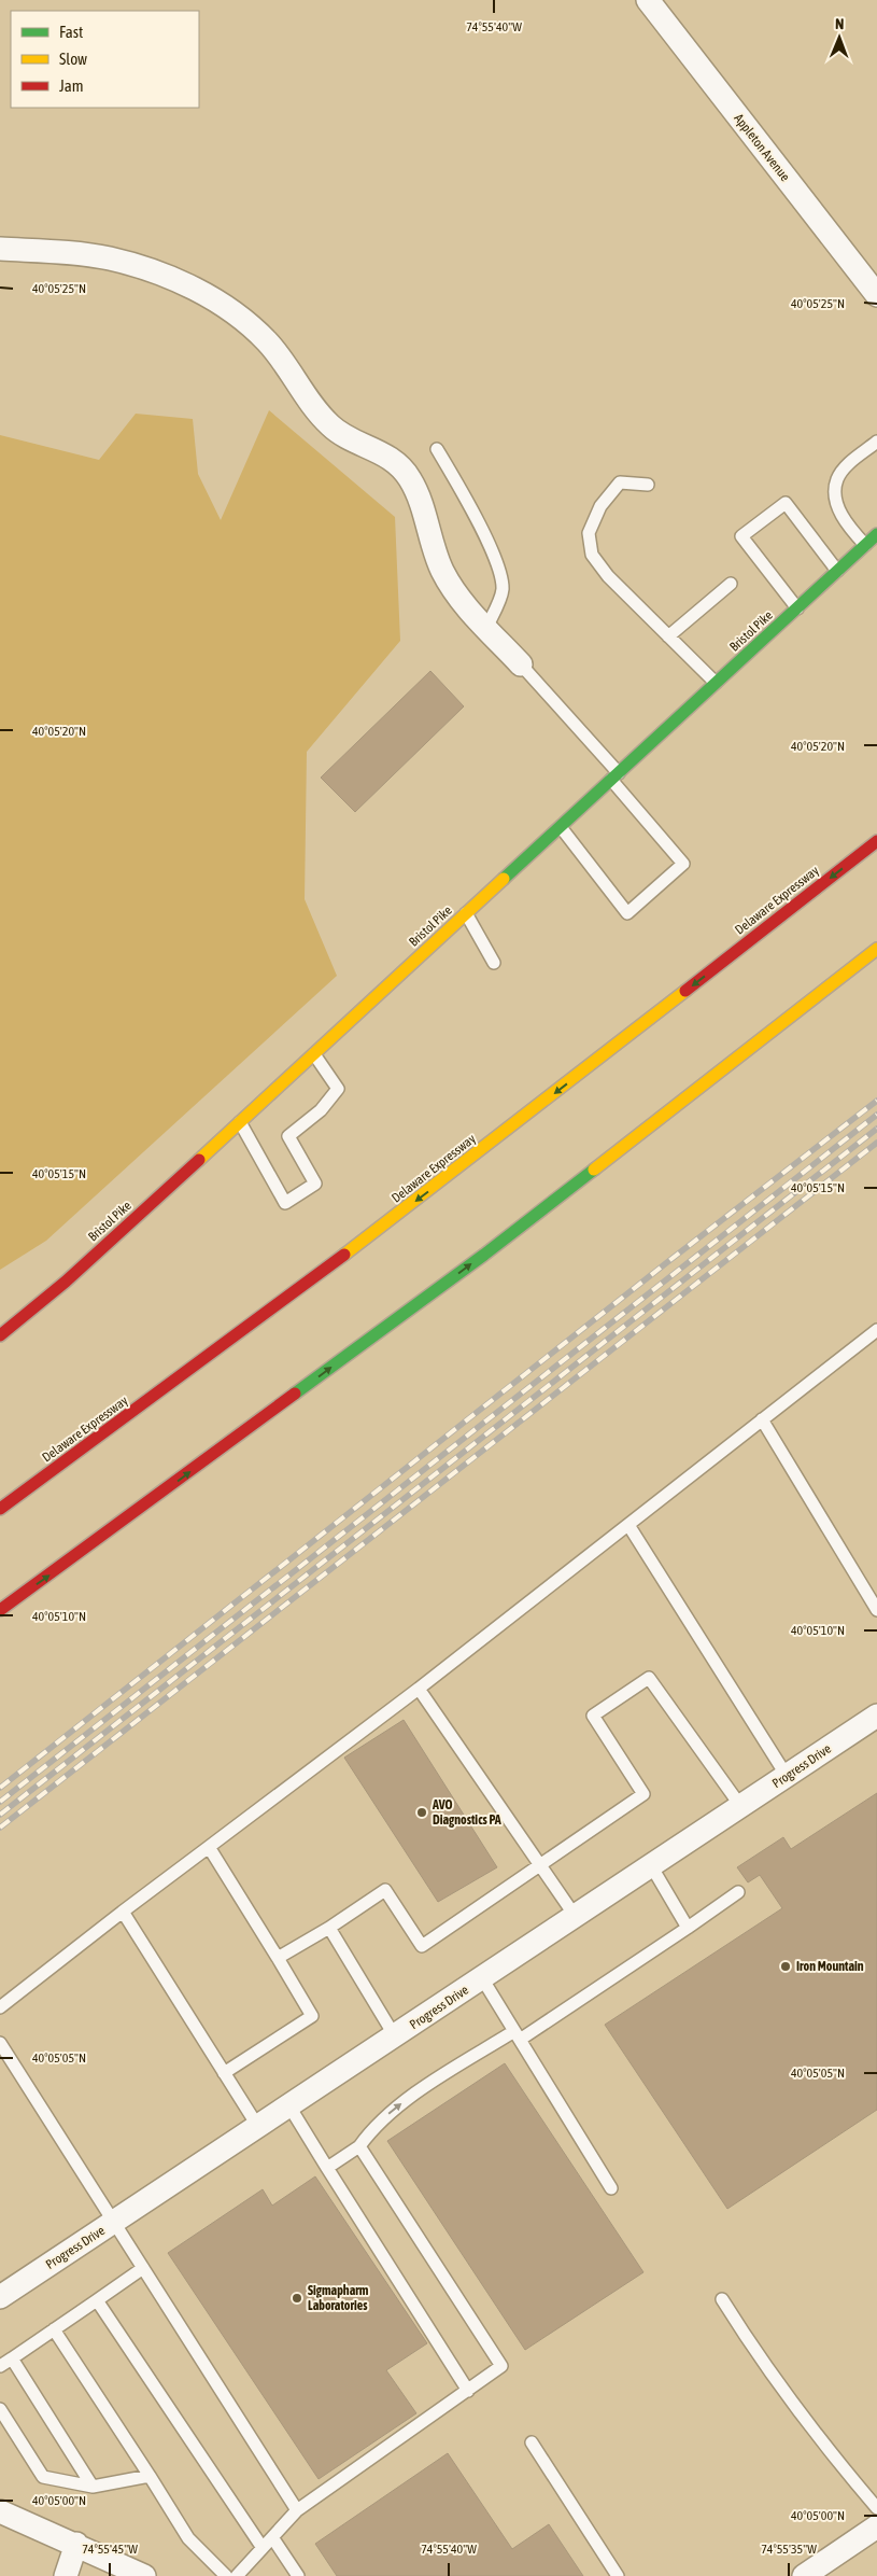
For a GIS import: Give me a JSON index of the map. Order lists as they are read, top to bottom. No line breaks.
{"streets":{"main road":["Bristol Pike","Delaware Expressway"],"street":["Appleton Avenue","Progress Drive"]},"places":["AVO Diagnostics PA","Iron Mountain","Sigmapharm Laboratories"],"legend":["Fast","Slow","Jam"],"north":"top","coordinates":["74°55'40\"W","40°05'25\"N","40°05'20\"N","40°05'15\"N","40°05'10\"N","40°05'05\"N","40°05'00\"N","74°55'45\"W","74°55'35\"W"]}
